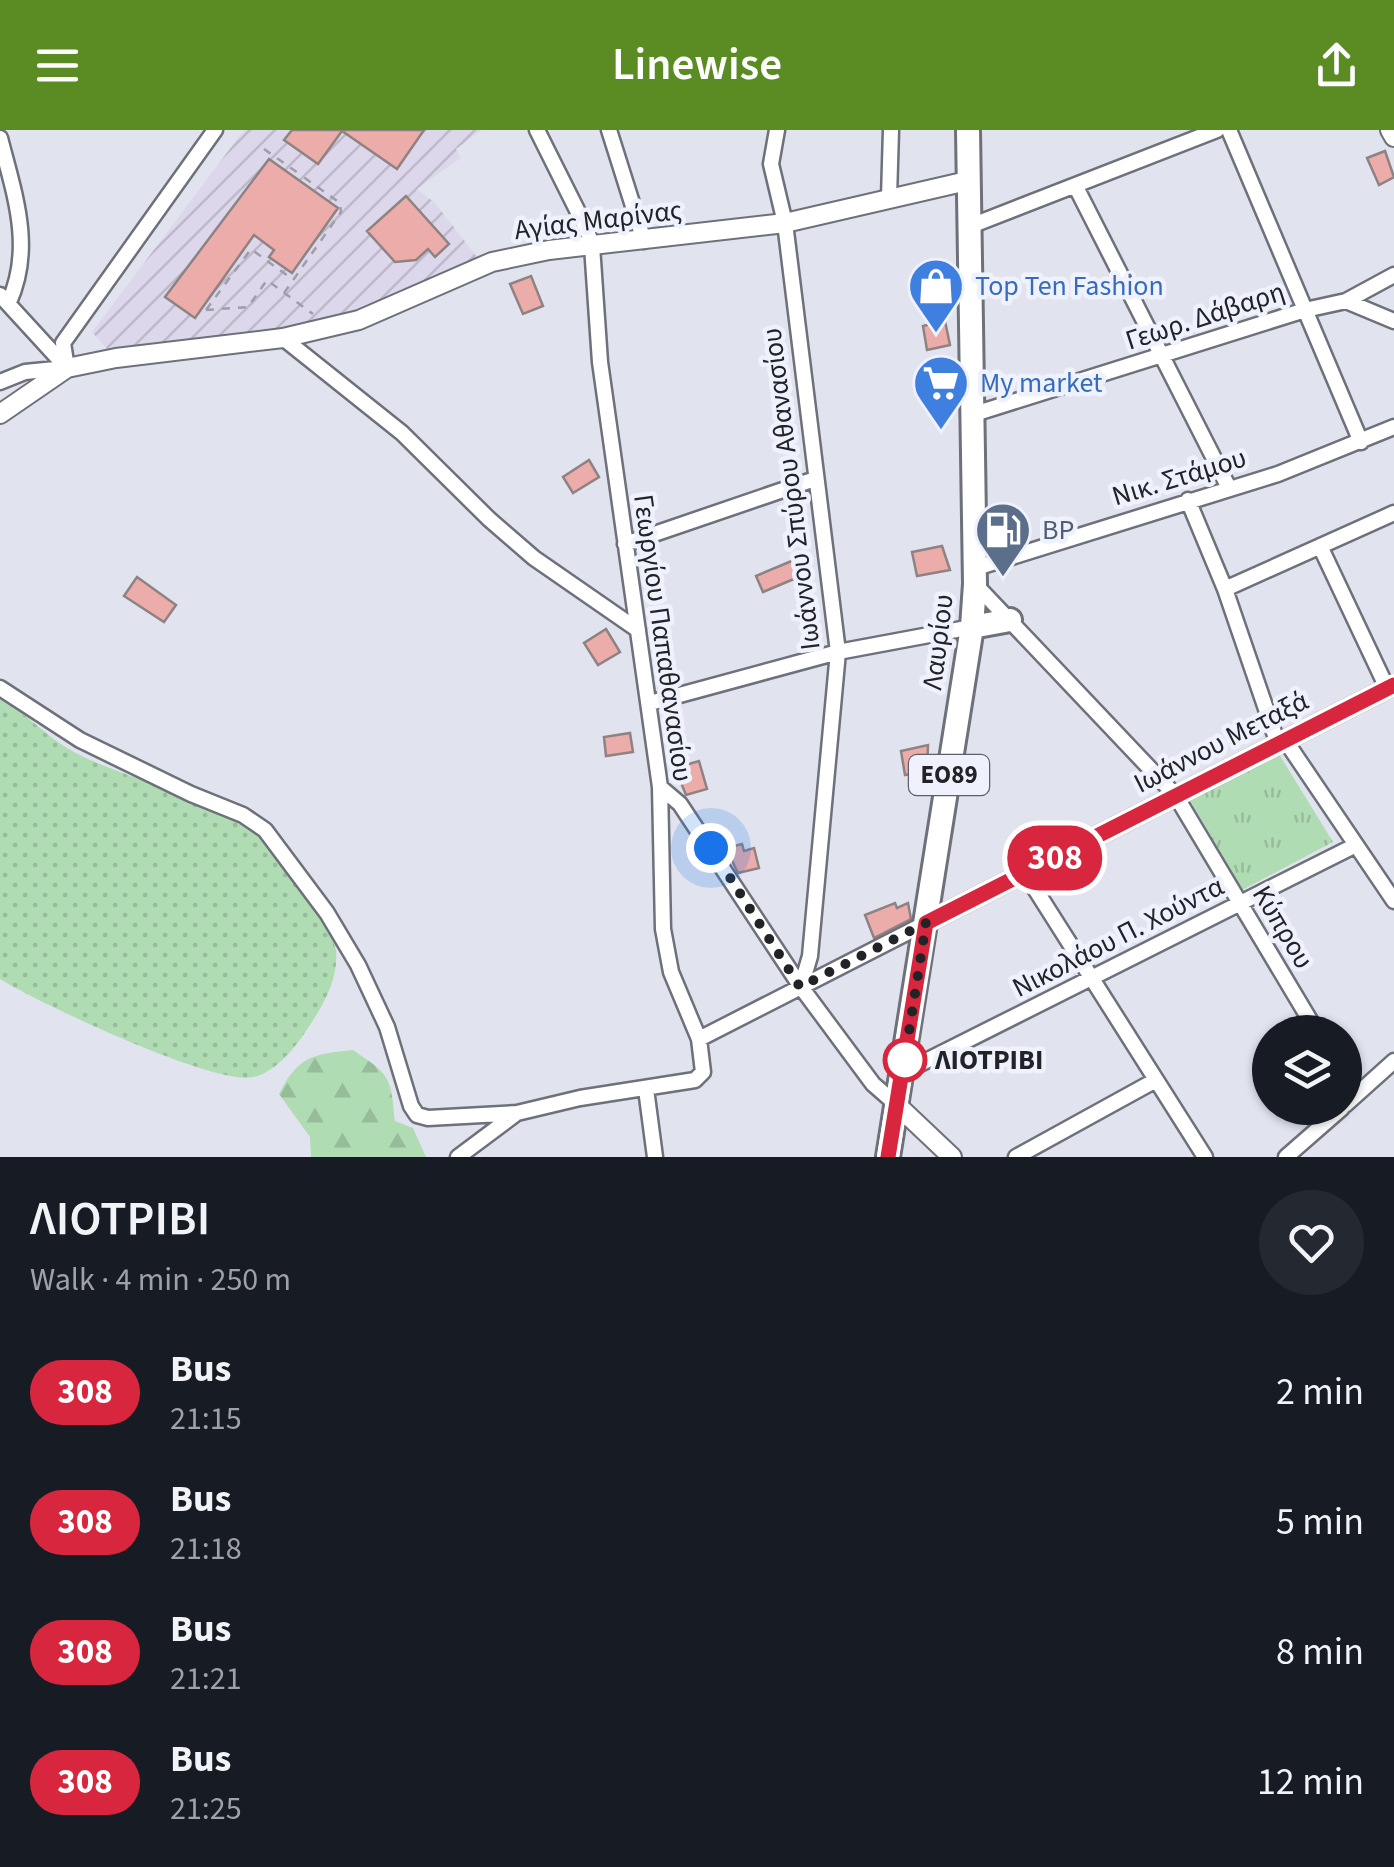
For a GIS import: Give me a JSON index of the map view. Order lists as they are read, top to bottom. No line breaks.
{"streets":{"main road":["Λαυρίου","ΕΟ89"],"street":["Αγίας Μαρίνας","Γεωρ. Δάβαρη","Νικ. Στάμου","Ιωάννου Σπύρου Αθανασίου","Γεωργίου Παπαθανασίου","Ιωάννου Μεταξά","Κύπρου","Νικολάου Π. Χούντα"]},"crossings":[["Αγίας Μαρίνας","Ιωάννου Σπύρου Αθανασίου"],["Αγίας Μαρίνας","Γεωργίου Παπαθανασίου"],["Αγίας Μαρίνας","Λαυρίου"],["Γεωρ. Δάβαρη","Λαυρίου"],["Νικ. Στάμου","Λαυρίου"],["Νικ. Στάμου","Κύπρου"],["Ιωάννου Σπύρου Αθανασίου","Ιωάννου Μεταξά"],["Γεωργίου Παπαθανασίου","Ιωάννου Μεταξά"],["Λαυρίου","Ιωάννου Μεταξά"],["Λαυρίου","Κύπρου"],["Λαυρίου","Νικολάου Π. Χούντα"],["Ιωάννου Μεταξά","Κύπρου"],["Κύπρου","Νικολάου Π. Χούντα"]],"places":{"shop":["Top Ten Fashion"],"supermarket":["My market"],"fuel station":["BP"],"other":["ΛΙΟΤΡΙΒΙ"]},"lines":["bus line 308"],"page":{"header":"Linewise","on_map":"308","heading":["ΛΙΟΤΡΙΒΙ","Walk · 4 min · 250 m"],"list":[{"mark":"308","name":"Bus","note":"21:15","value":"2 min"},{"mark":"308","name":"Bus","note":"21:18","value":"5 min"},{"mark":"308","name":"Bus","note":"21:21","value":"8 min"},{"mark":"308","name":"Bus","note":"21:25","value":"12 min"}]}}
